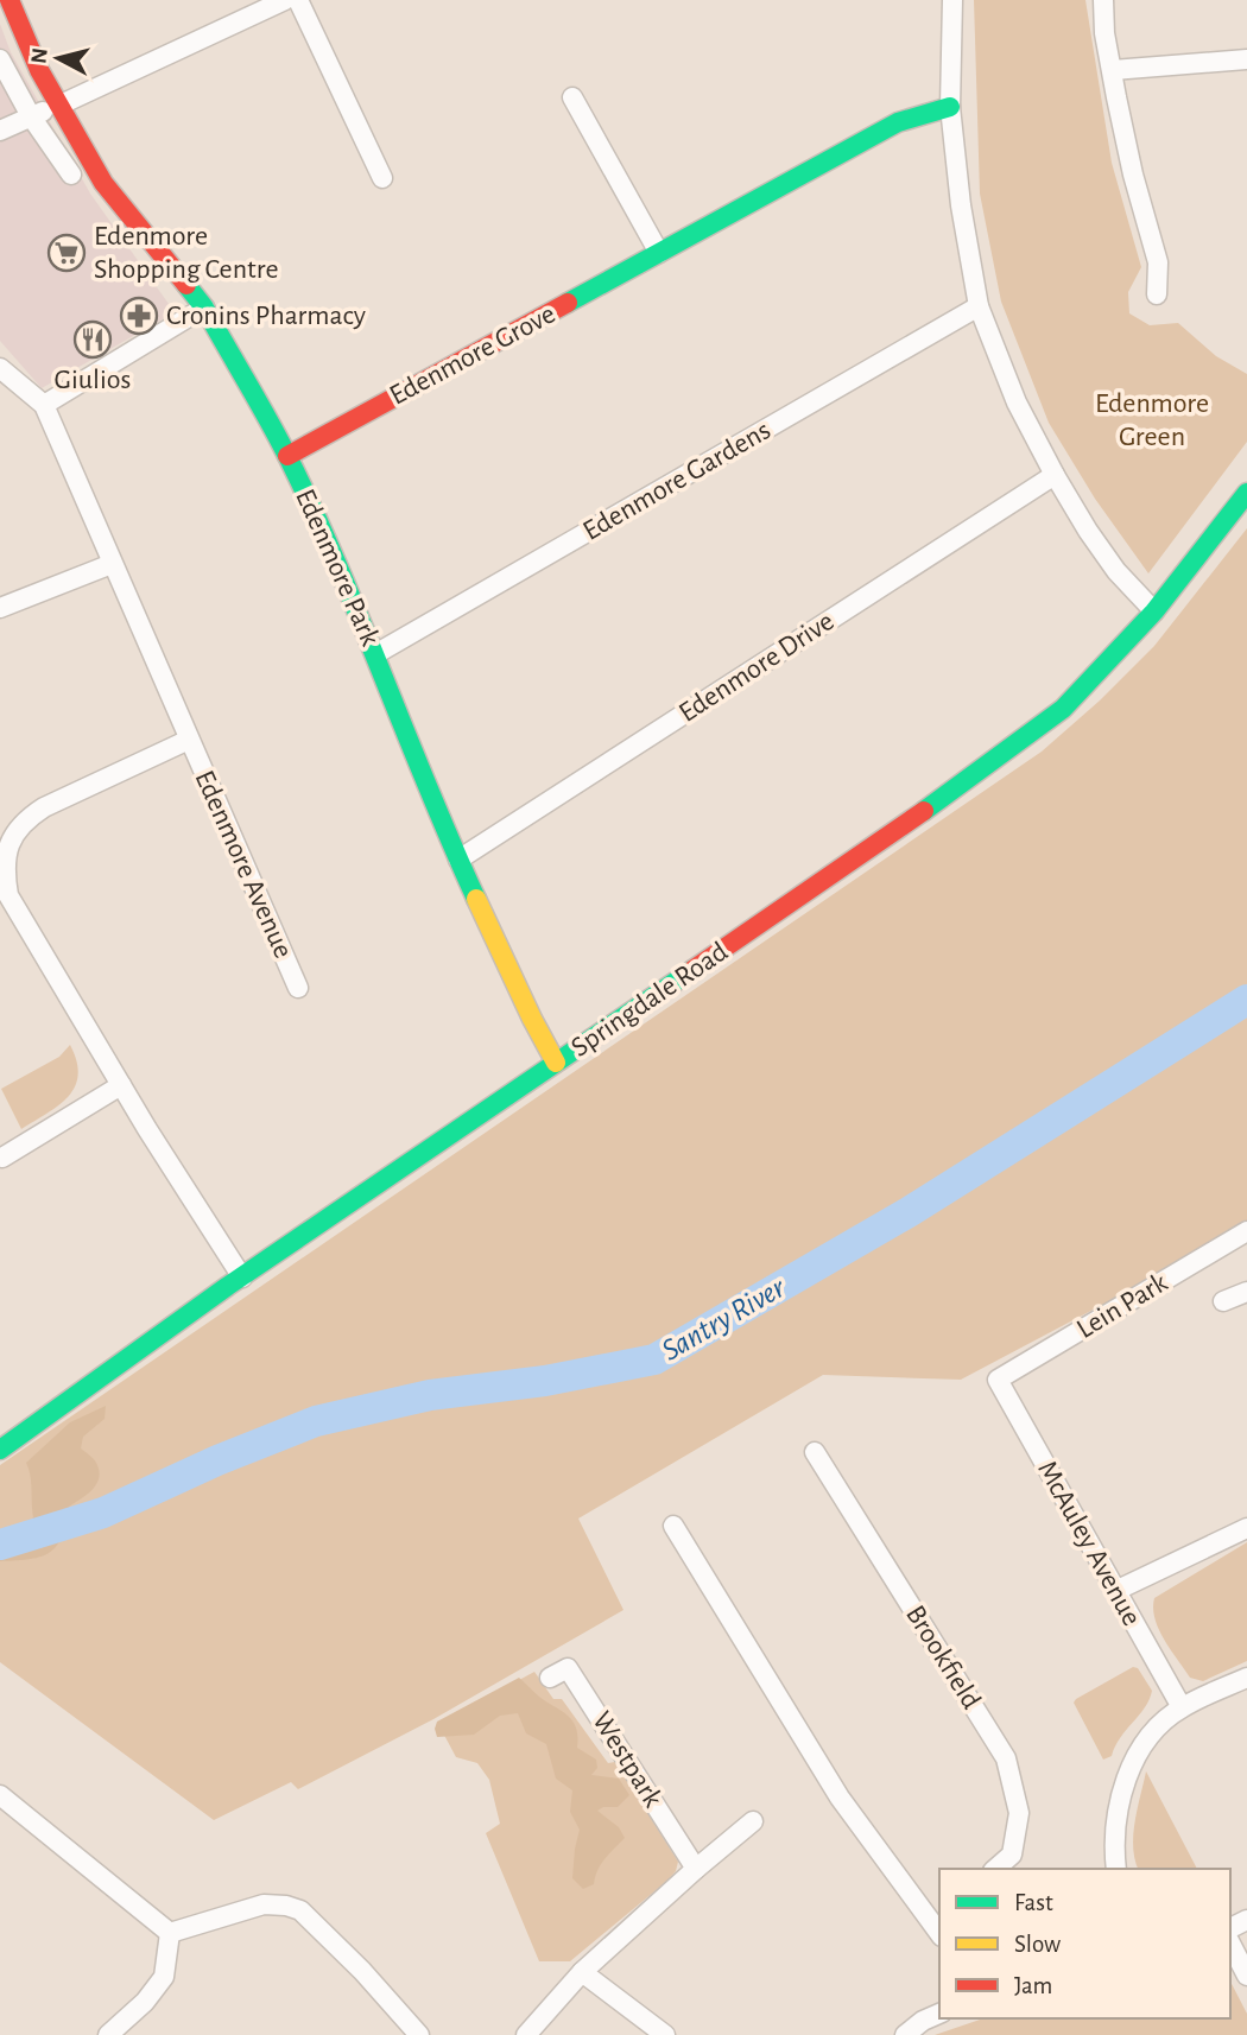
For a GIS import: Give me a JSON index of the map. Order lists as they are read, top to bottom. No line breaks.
{"streets":{"street":["Edenmore Grove","Edenmore Gardens","Edenmore Park","Edenmore Drive","Edenmore Avenue","Springdale Road","Lein Park","McAuley Avenue","Brookfield","Westpark"]},"crossings":[["Edenmore Grove","Edenmore Park"],["Edenmore Gardens","Edenmore Park"],["Edenmore Park","Edenmore Drive"],["Edenmore Park","Springdale Road"],["Edenmore Avenue","Springdale Road"],["Lein Park","McAuley Avenue"]],"water":["Santry River"],"parks":["Edenmore Green"],"places":{"supermarket":["Edenmore Shopping Centre"],"pharmacy":["Cronins Pharmacy"],"restaurant":["Giulios"]},"legend":["Fast","Slow","Jam"],"north":"left"}
